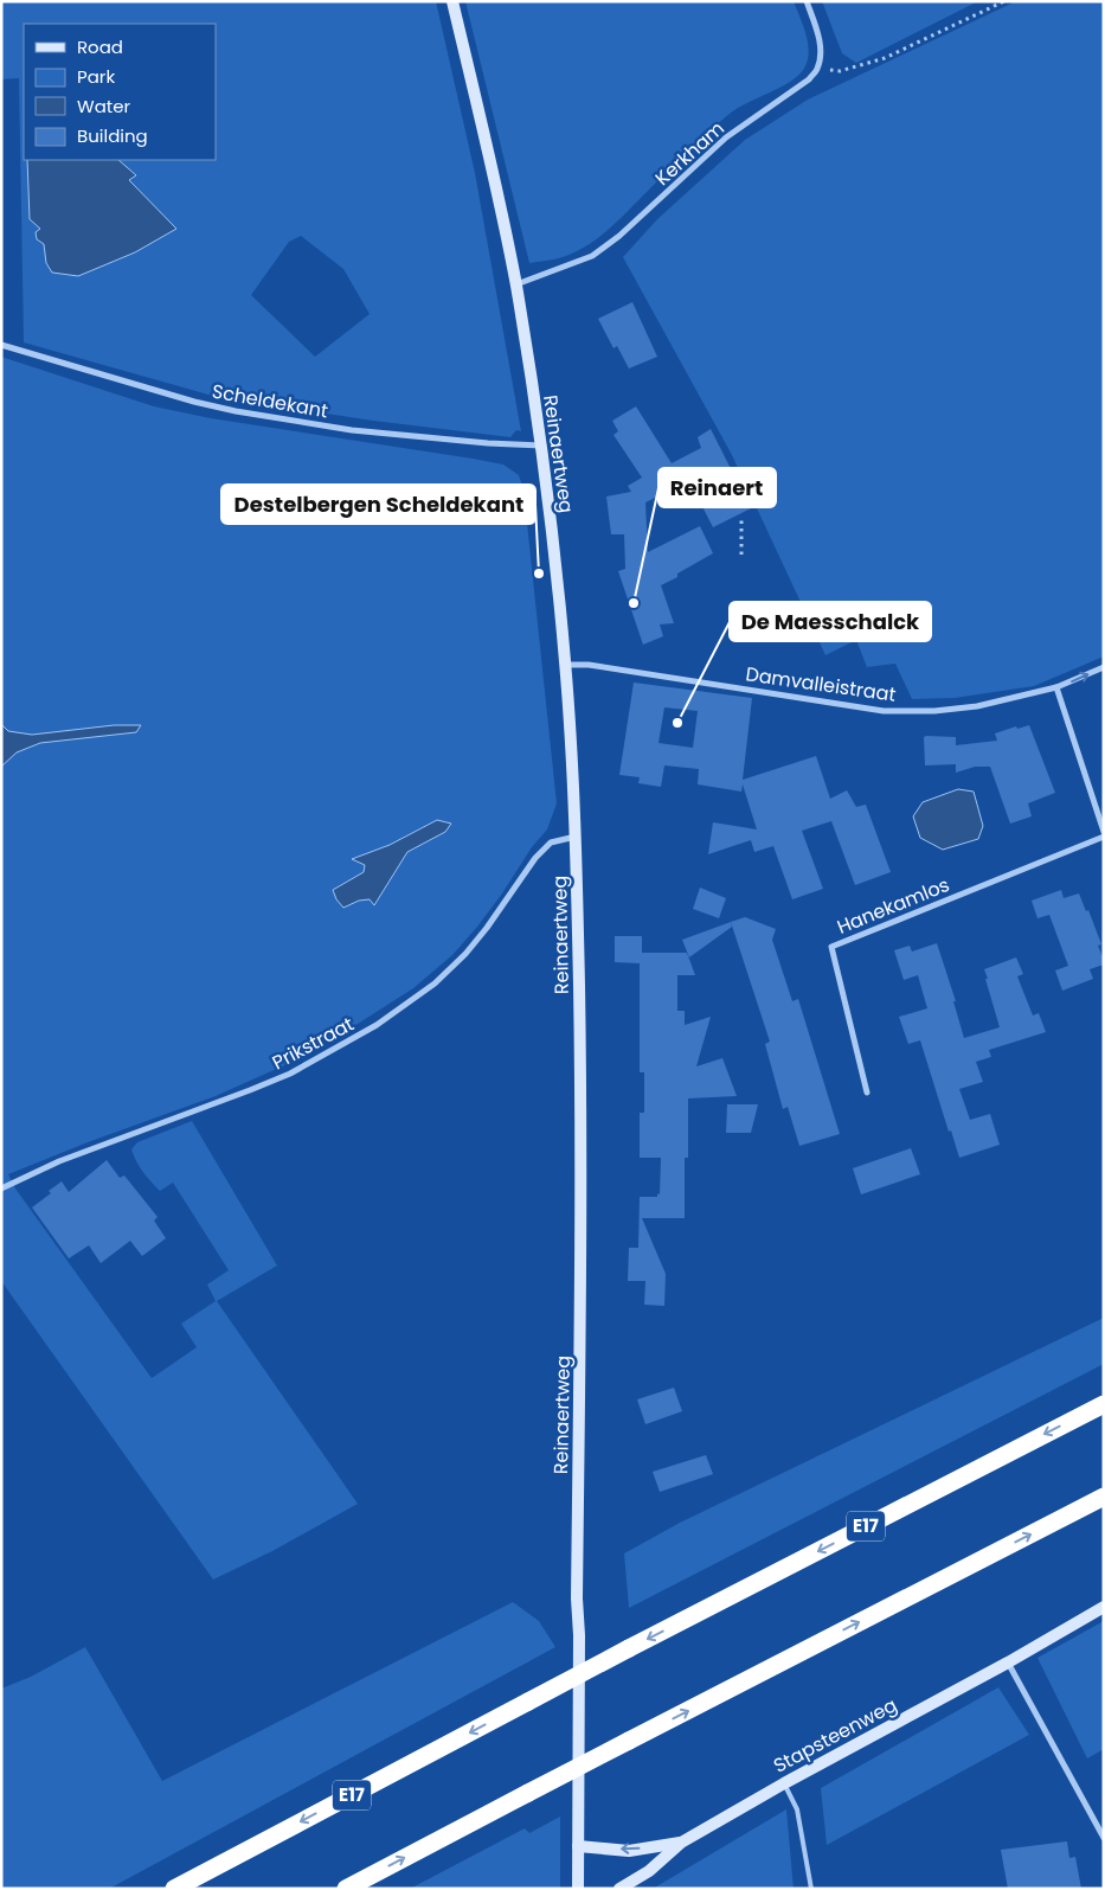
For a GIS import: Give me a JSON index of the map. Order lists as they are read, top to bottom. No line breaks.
{"streets":{"highway":["E17"],"main road":["Reinaertweg","Stapsteenweg"],"street":["Kerkham","Scheldekant","Damvalleistraat","Hanekamlos","Prikstraat"]},"crossings":[["Kerkham","Reinaertweg"],["Scheldekant","Reinaertweg"],["Reinaertweg","Damvalleistraat"],["Reinaertweg","Prikstraat"],["Reinaertweg","Stapsteenweg"],["Damvalleistraat","Hanekamlos"]],"places":["Destelbergen Scheldekant","Reinaert","De Maesschalck"],"legend":["Road","Park","Water","Building"]}
